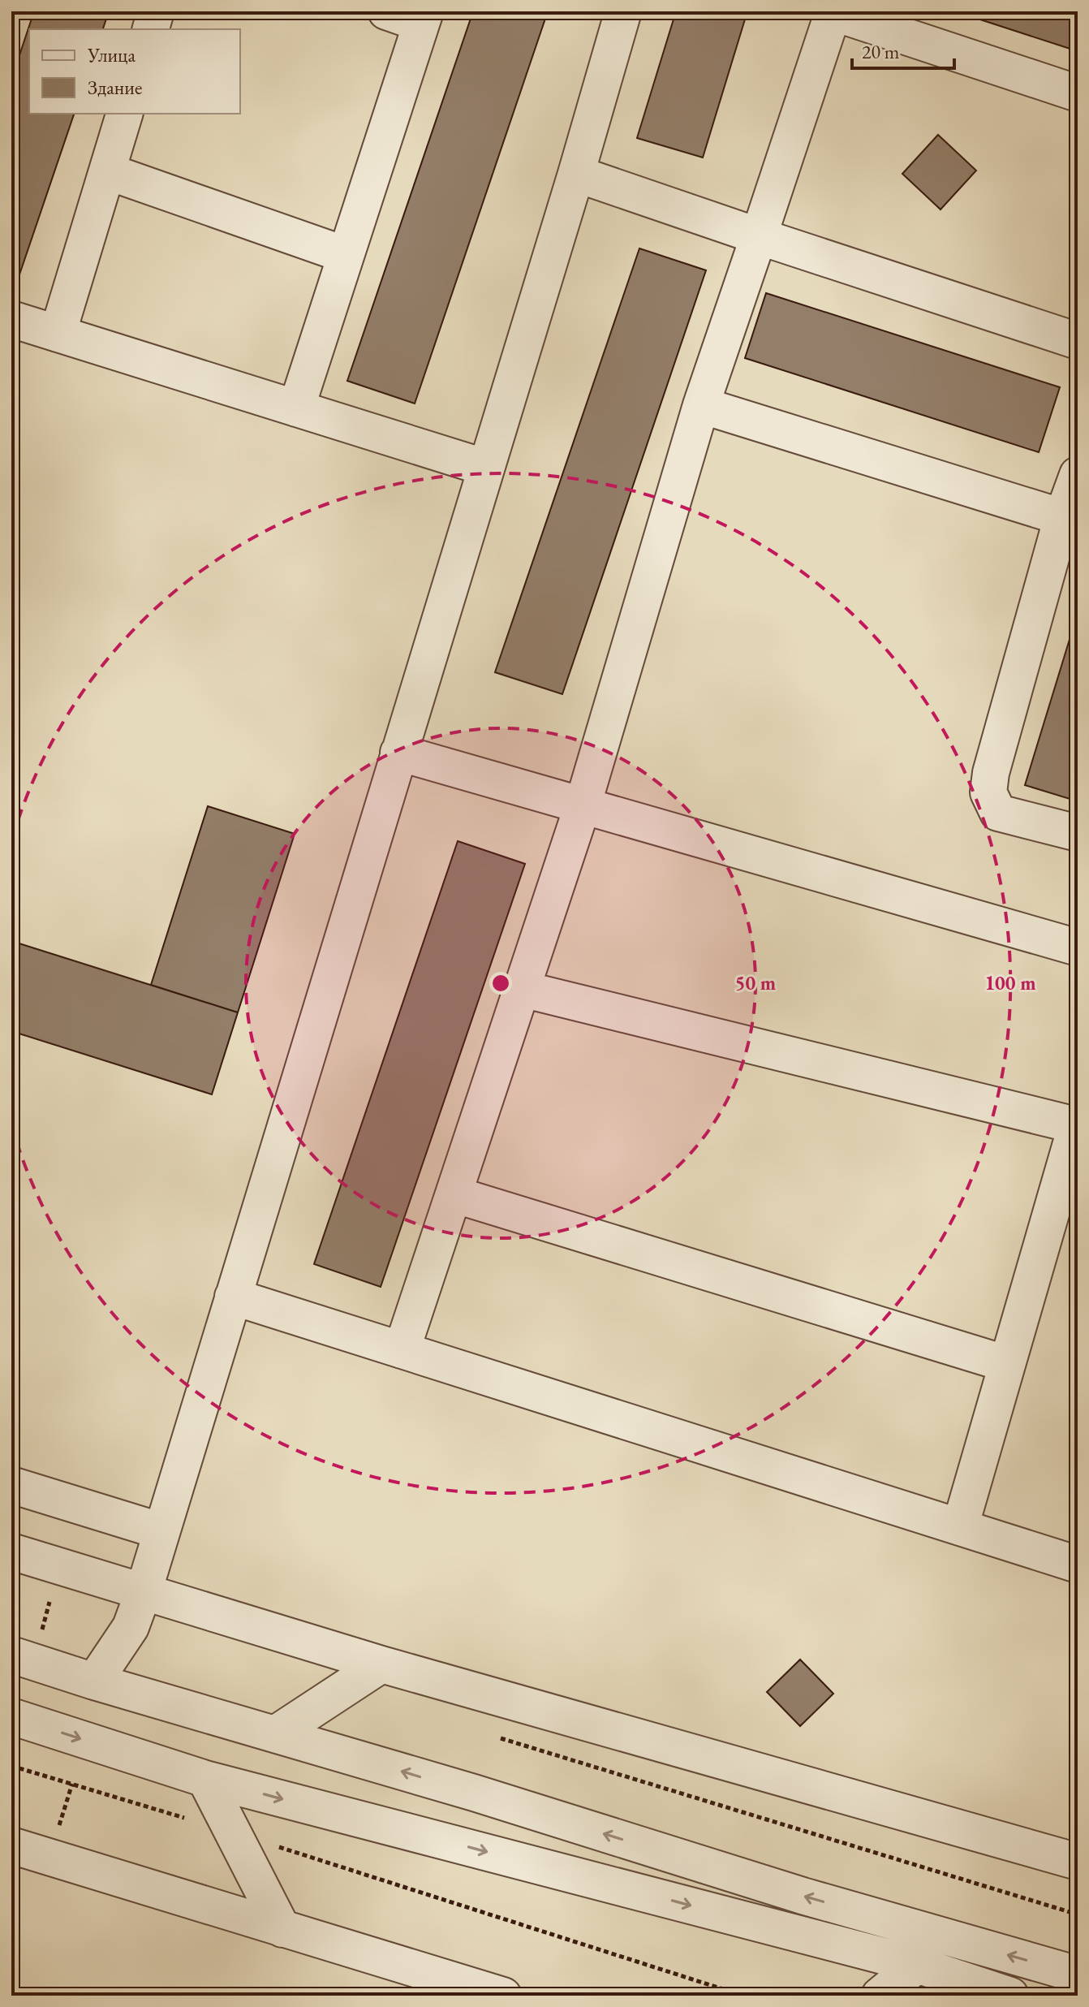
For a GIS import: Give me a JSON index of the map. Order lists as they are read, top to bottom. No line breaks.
{"legend":["Улица","Здание"],"scale_bar":"20 m","rings":["50 m","100 m"]}
